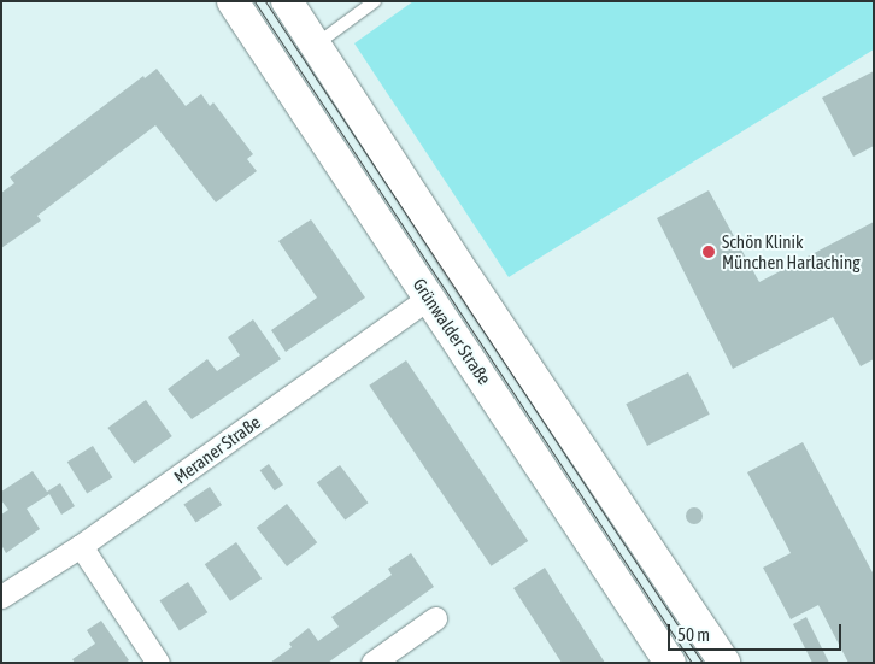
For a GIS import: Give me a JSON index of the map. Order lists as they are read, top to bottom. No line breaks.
{"streets":{"main road":["Grünwalder Straße"],"street":["Meraner Straße"]},"crossings":[["Grünwalder Straße","Meraner Straße"]],"places":["Schön Klinik München Harlaching"],"scale_bar":"50 m"}
